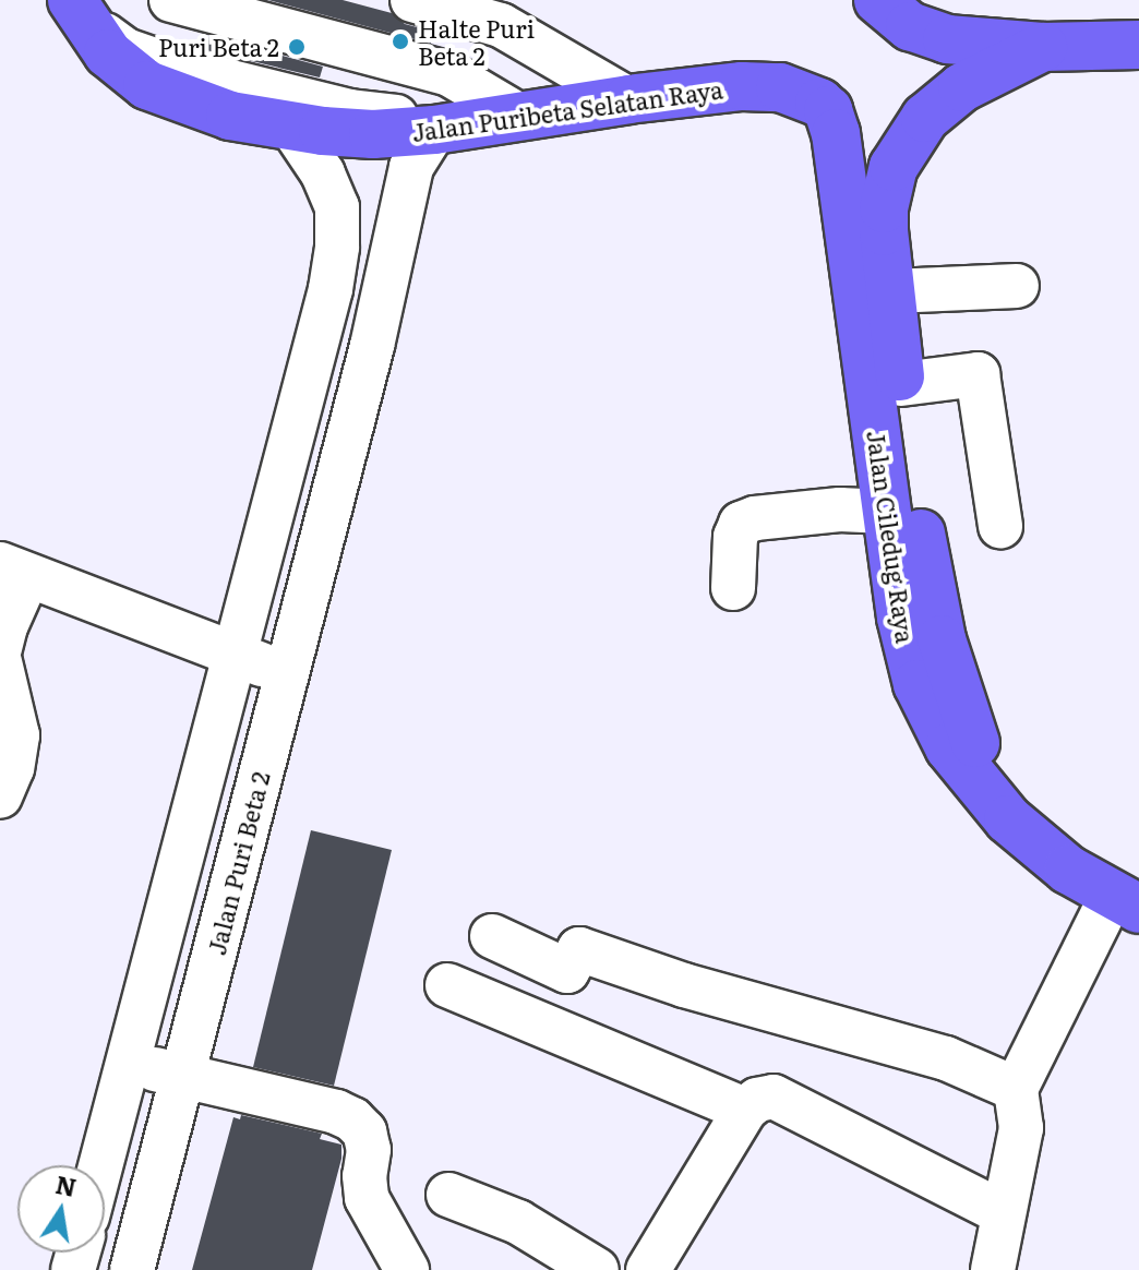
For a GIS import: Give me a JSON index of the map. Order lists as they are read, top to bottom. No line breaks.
{"streets":{"main road":["Jalan Puribeta Selatan Raya","Jalan Ciledug Raya"],"street":["Jalan Puri Beta 2"]},"crossings":[["Jalan Puribeta Selatan Raya","Jalan Ciledug Raya"],["Jalan Puribeta Selatan Raya","Jalan Puri Beta 2"]],"places":["Halte Puri Beta 2","Puri Beta 2"],"north":"top"}
